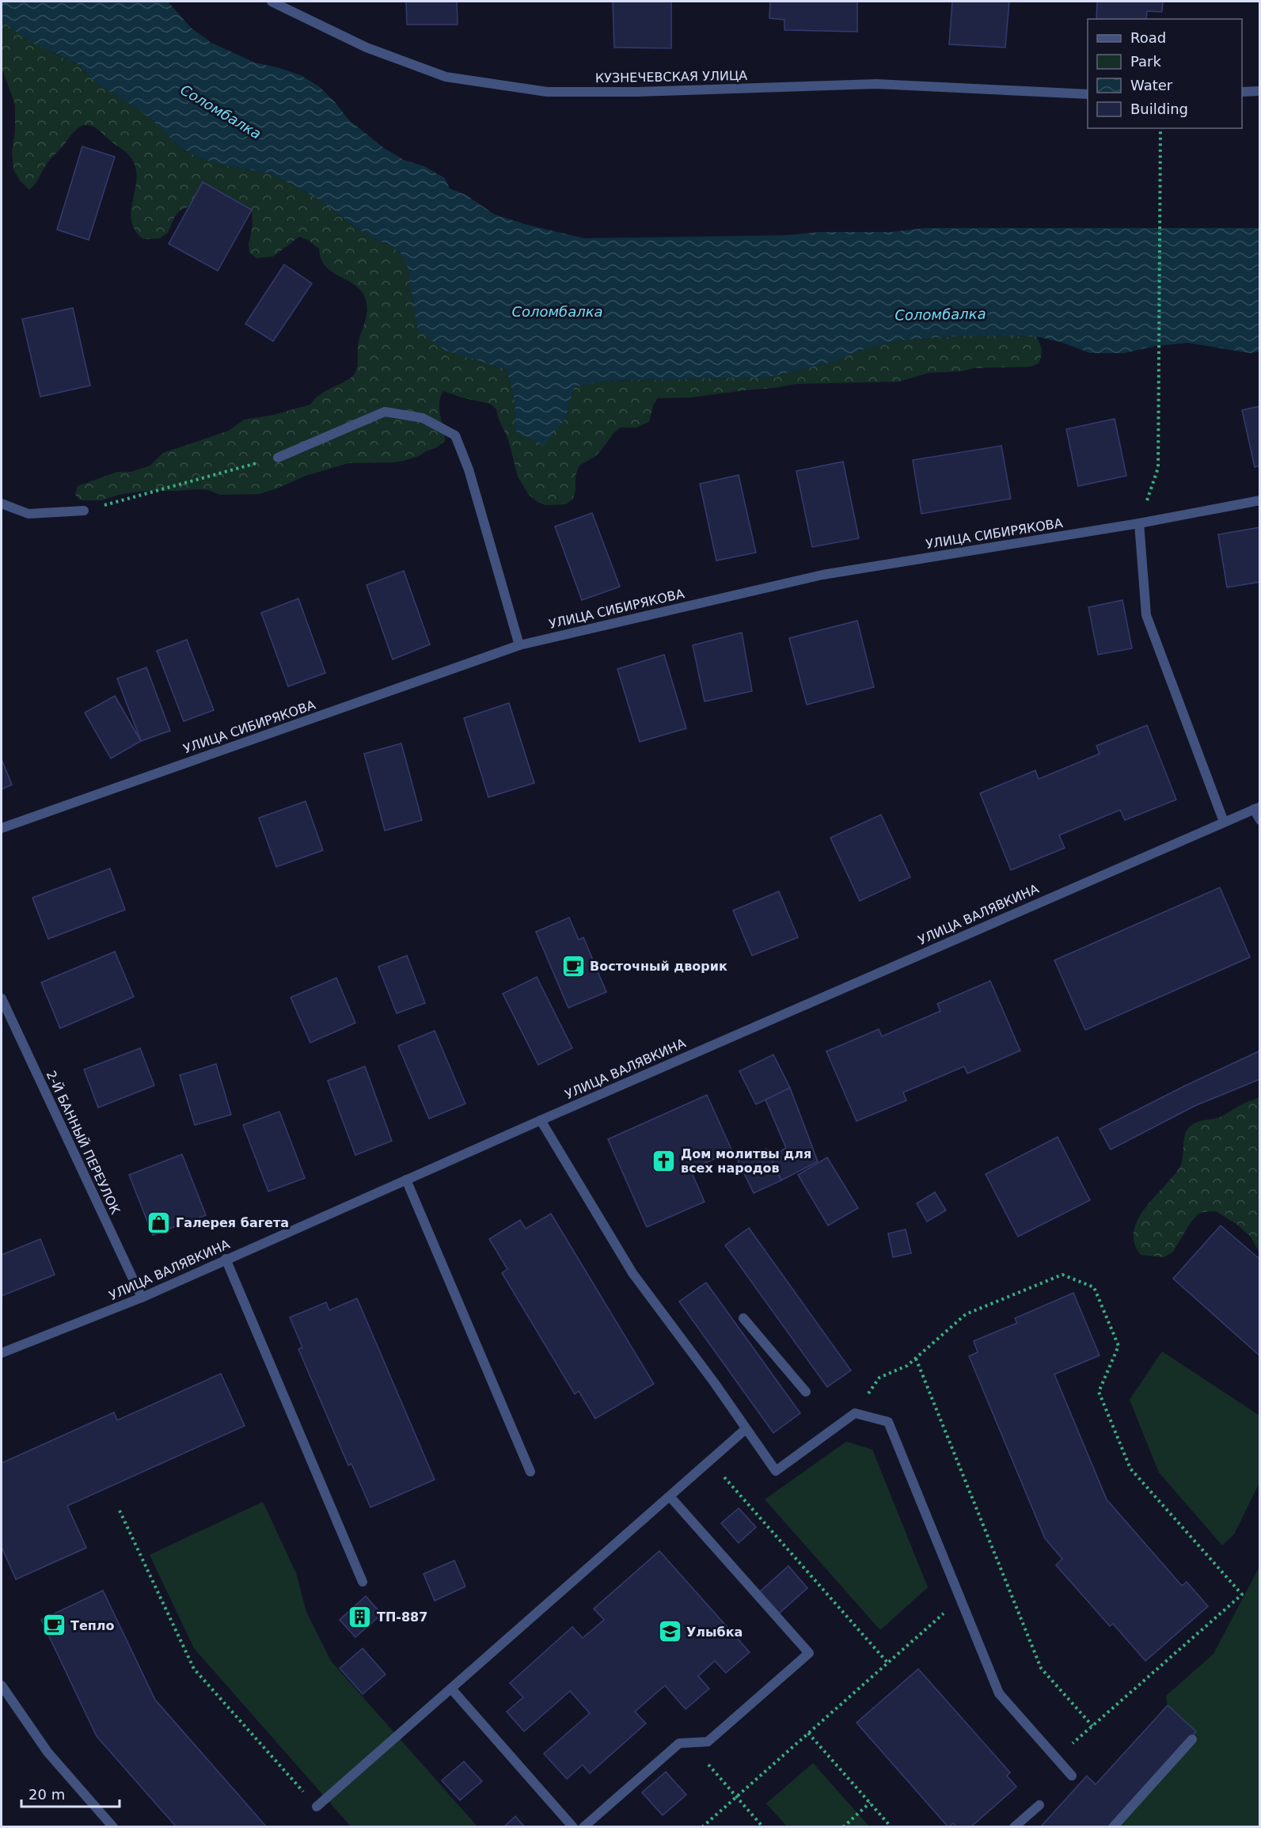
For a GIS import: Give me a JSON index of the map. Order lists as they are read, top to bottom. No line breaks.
{"streets":{"street":["КУЗНЕЧЕВСКАЯ УЛИЦА","УЛИЦА СИБИРЯКОВА","УЛИЦА ВАЛЯВКИНА","2-Й БАННЫЙ ПЕРЕУЛОК"]},"crossings":[["УЛИЦА ВАЛЯВКИНА","2-Й БАННЫЙ ПЕРЕУЛОК"]],"water":["Соломбалка"],"places":{"cafe":["Восточный дворик","Тепло"],"church":["Дом молитвы для всех народов"],"shop":["Галерея багета"],"building":["ТП-887"],"school or university":["Улыбка"]},"legend":["Road","Park","Water","Building"],"scale_bar":"20 m"}
